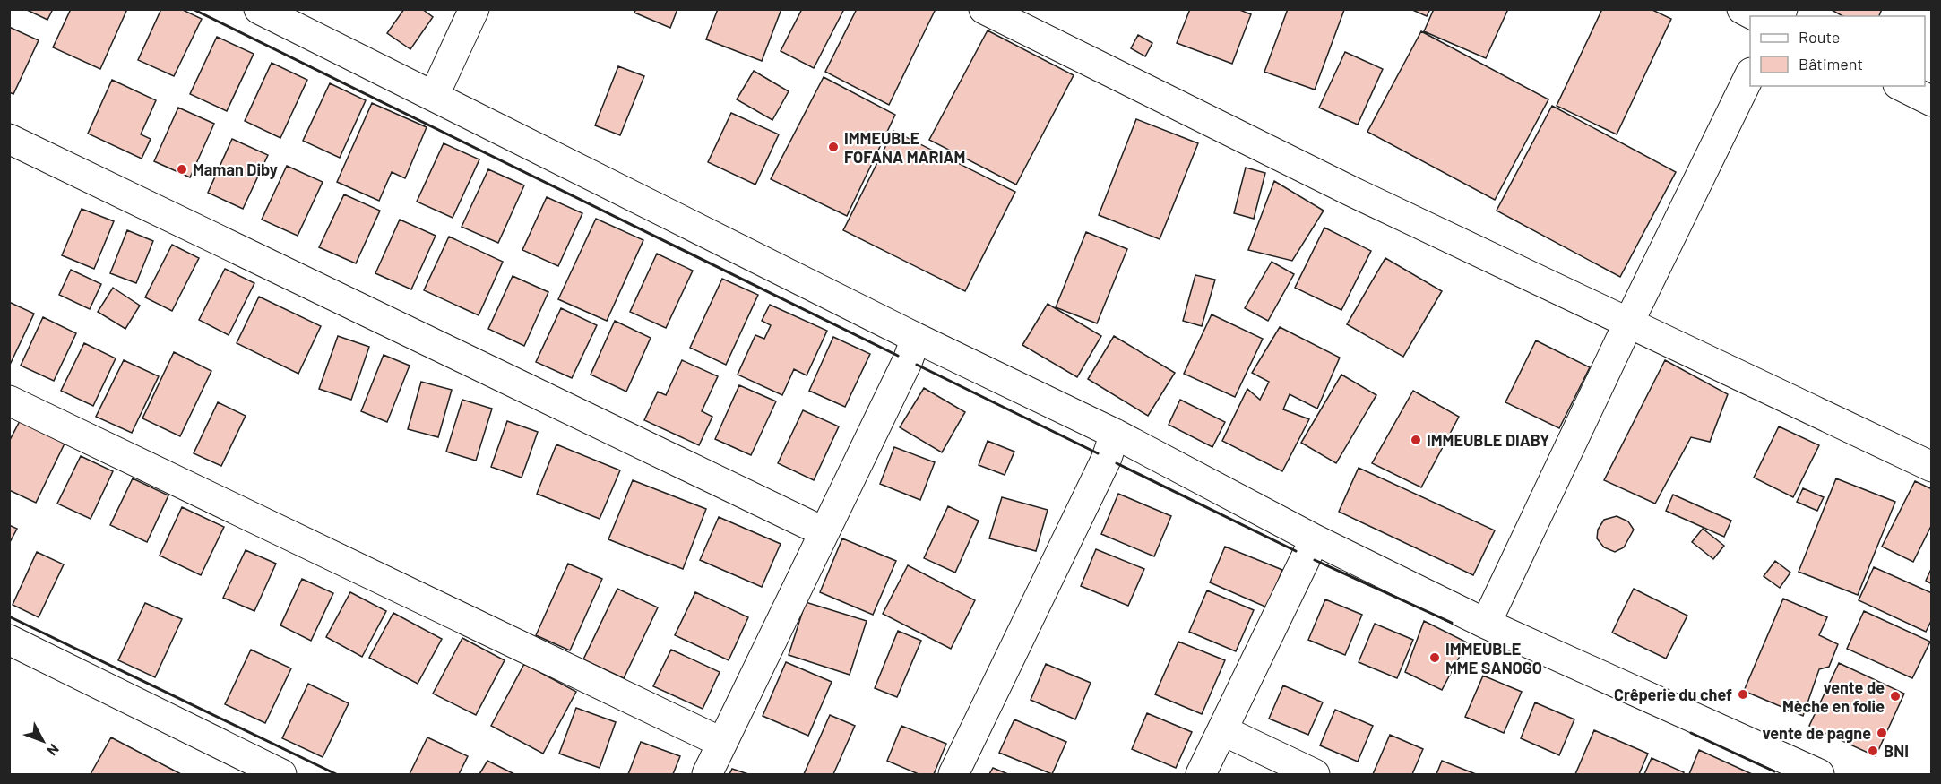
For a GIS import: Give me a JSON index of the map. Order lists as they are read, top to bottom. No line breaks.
{"places":["IMMEUBLE FOFANA MARIAM","Maman Diby","IMMEUBLE DIABY","IMMEUBLE MME SANOGO","Crêperie du chef","vente de Mèche en folie","vente de pagne","BNI"],"legend":["Route","Bâtiment"],"north":"bottom right"}
